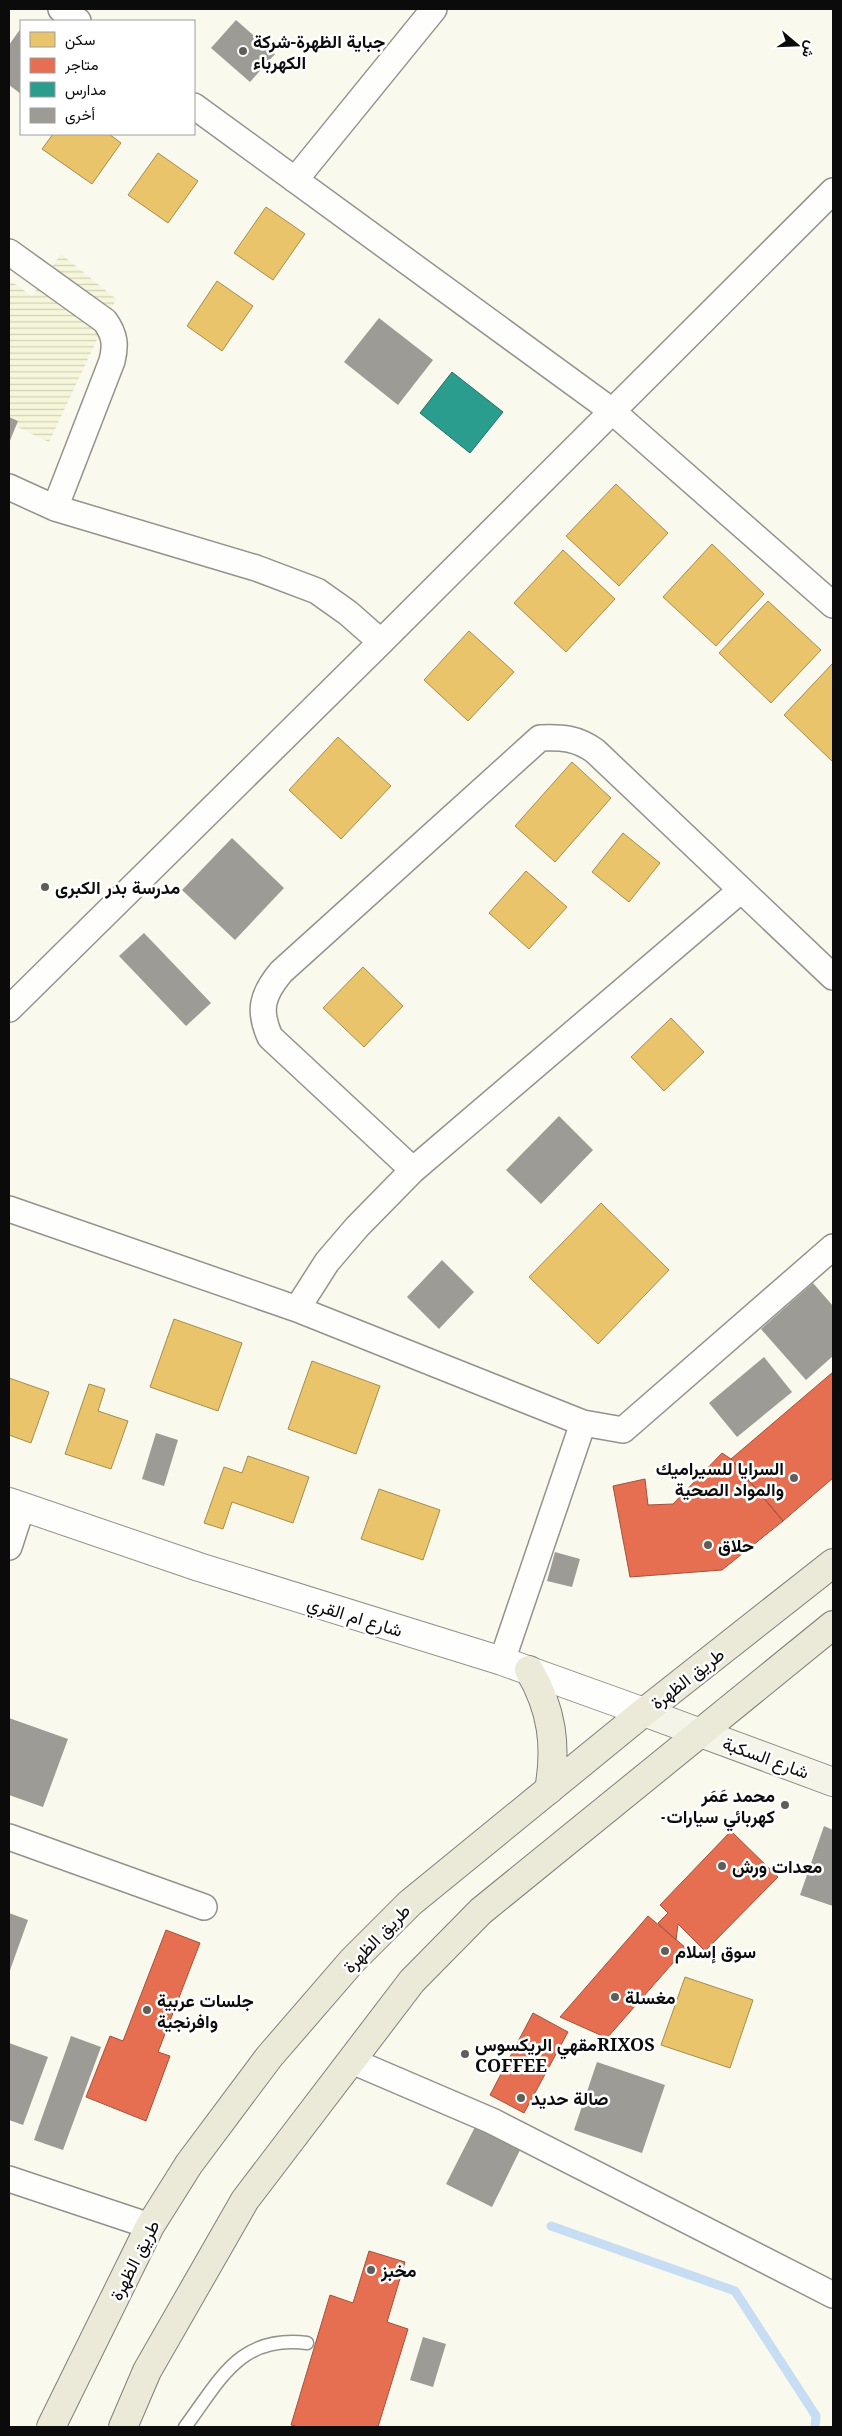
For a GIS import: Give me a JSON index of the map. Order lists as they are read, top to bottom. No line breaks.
{"streets":{"main road":["شارع ام القري","طريق الظهرة","شارع السكبة"]},"crossings":[["شارع ام القري","طريق الظهرة"],["شارع ام القري","شارع السكبة"]],"places":["جباية الظهرة-شركة الكهرباء","مدرسة بدر الكبرى","السرايا للسيراميك والمواد الصحية","حلاق","محمد عَمَر -كهربائي سيارات","معدات ورش","سوق إسلام","مغسلة","جلسات عربية وافرنجية","مقهي الريكسوسRIXOS COFFEE","صالة حديد","مخبز"],"legend":["سكن","متاجر","مدارس","أخرى"],"north":"right"}
